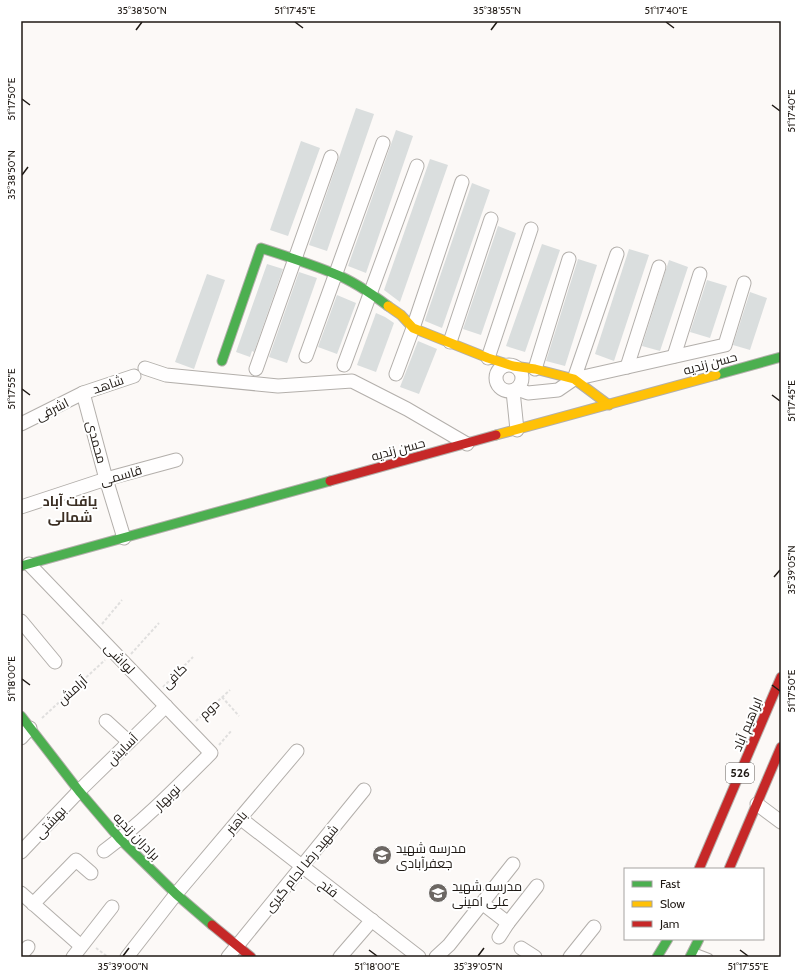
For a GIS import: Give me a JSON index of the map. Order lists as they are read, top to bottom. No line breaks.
{"streets":{"street":["حسن زندیه","شاهد","اشرفی","محمدی","قاسمی","لواشی","ابراهیم آباد","آسایش","526","نوبهار","بهشتی","باهنر","برادران زندیه","شهید رضا لجام گیری","فتح"],"path":["کافی","آرامش","دوم"]},"crossings":[["حسن زندیه","محمدی"],["حسن زندیه","لواشی"],["شاهد","اشرفی"],["شاهد","محمدی"],["اشرفی","محمدی"],["محمدی","قاسمی"],["لواشی","کافی"],["لواشی","آرامش"],["لواشی","دوم"],["لواشی","آسایش"],["لواشی","نوبهار"],["آرامش","برادران زندیه"],["آسایش","بهشتی"],["آسایش","برادران زندیه"],["نوبهار","برادران زندیه"],["بهشتی","برادران زندیه"],["باهنر","برادران زندیه"],["باهنر","فتح"],["برادران زندیه","شهید رضا لجام گیری"],["شهید رضا لجام گیری","فتح"]],"districts":["یافت آباد شمالی"],"places":{"school or university":["مدرسه شهید جعفرآبادی","مدرسه شهید علی امینی"]},"legend":["Fast","Slow","Jam"],"coordinates":["35°38'50\"N","51°17'45\"E","35°38'55\"N","51°17'40\"E","51°17'50\"E","51°17'55\"E","35°39'05\"N","51°18'00\"E","35°39'00\"N"]}
